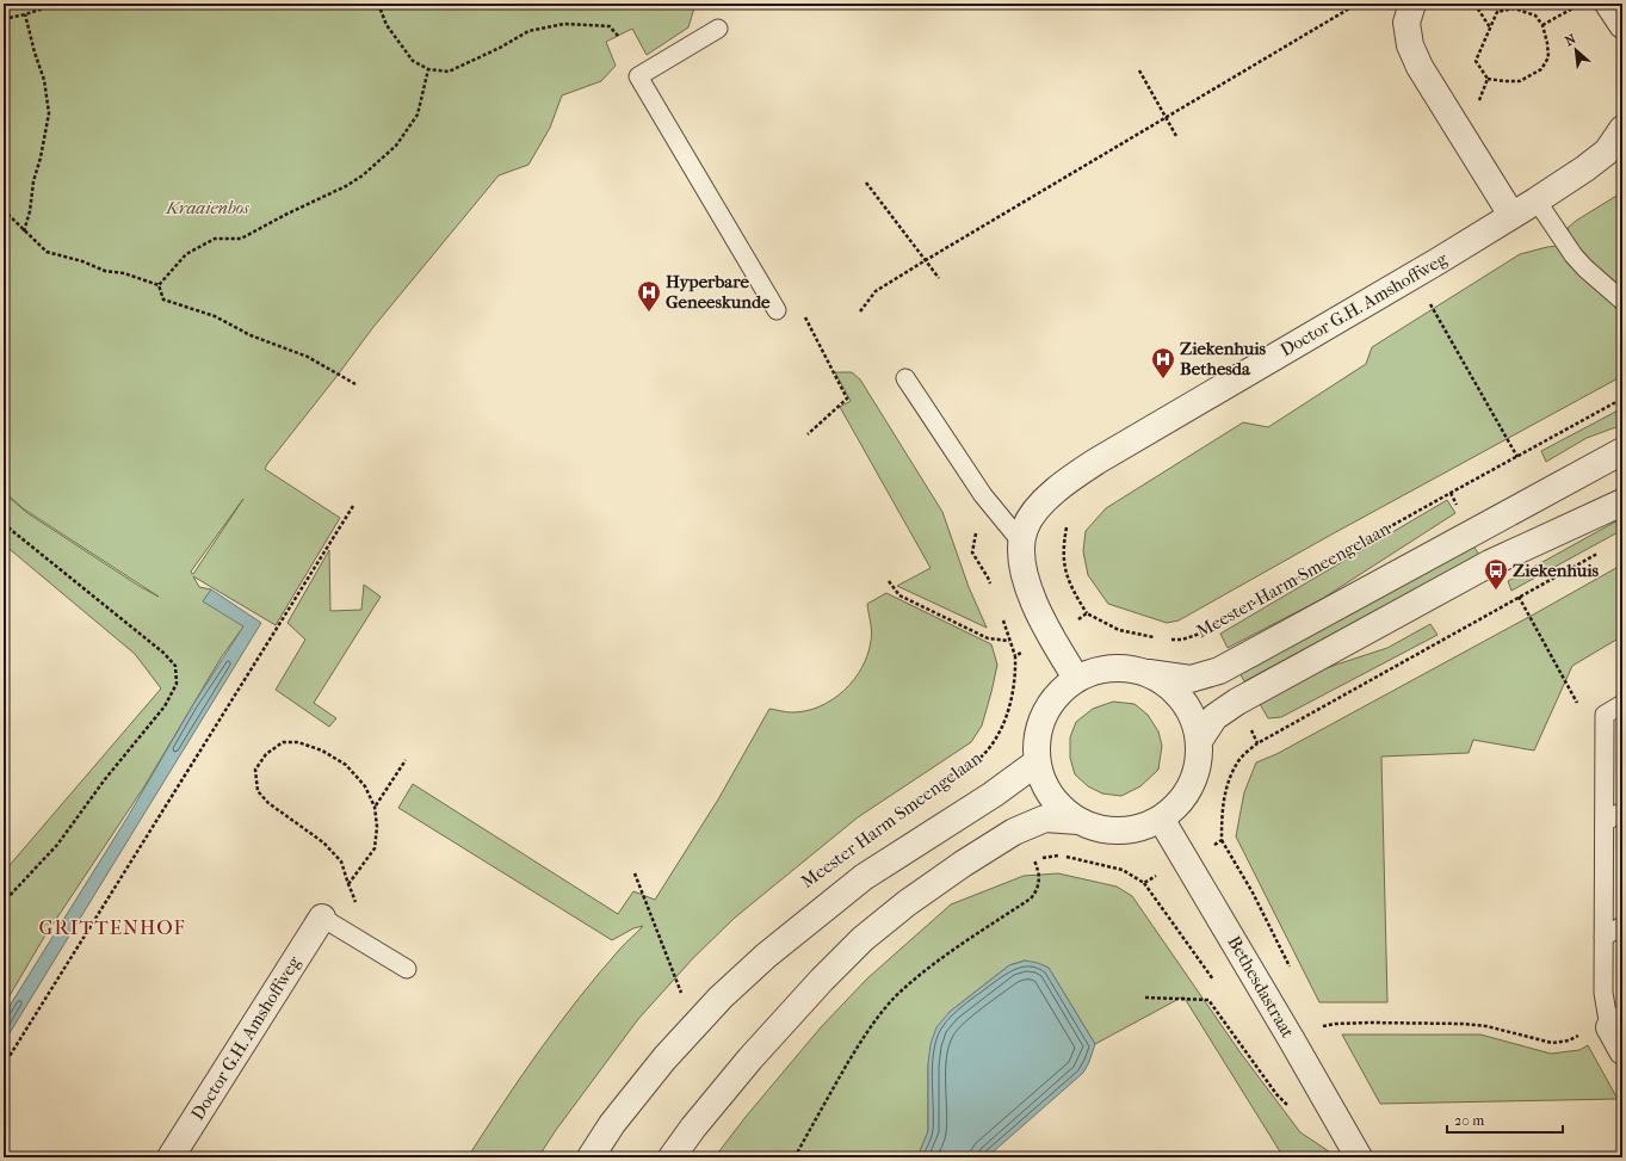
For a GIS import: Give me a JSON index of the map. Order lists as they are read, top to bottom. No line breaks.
{"streets":{"street":["Doctor G.H. Amshoffweg","Meester Harm Smeengelaan","Bethesdastraat"]},"crossings":[["Doctor G.H. Amshoffweg","Meester Harm Smeengelaan"],["Doctor G.H. Amshoffweg","Bethesdastraat"],["Meester Harm Smeengelaan","Bethesdastraat"]],"districts":["GRITTENHOF"],"parks":["Kraaienbos"],"places":{"hospital":["Hyperbare Geneeskunde","Ziekenhuis Bethesda"],"bus stop":["Ziekenhuis"]},"scale_bar":"20 m","north":"top left"}
